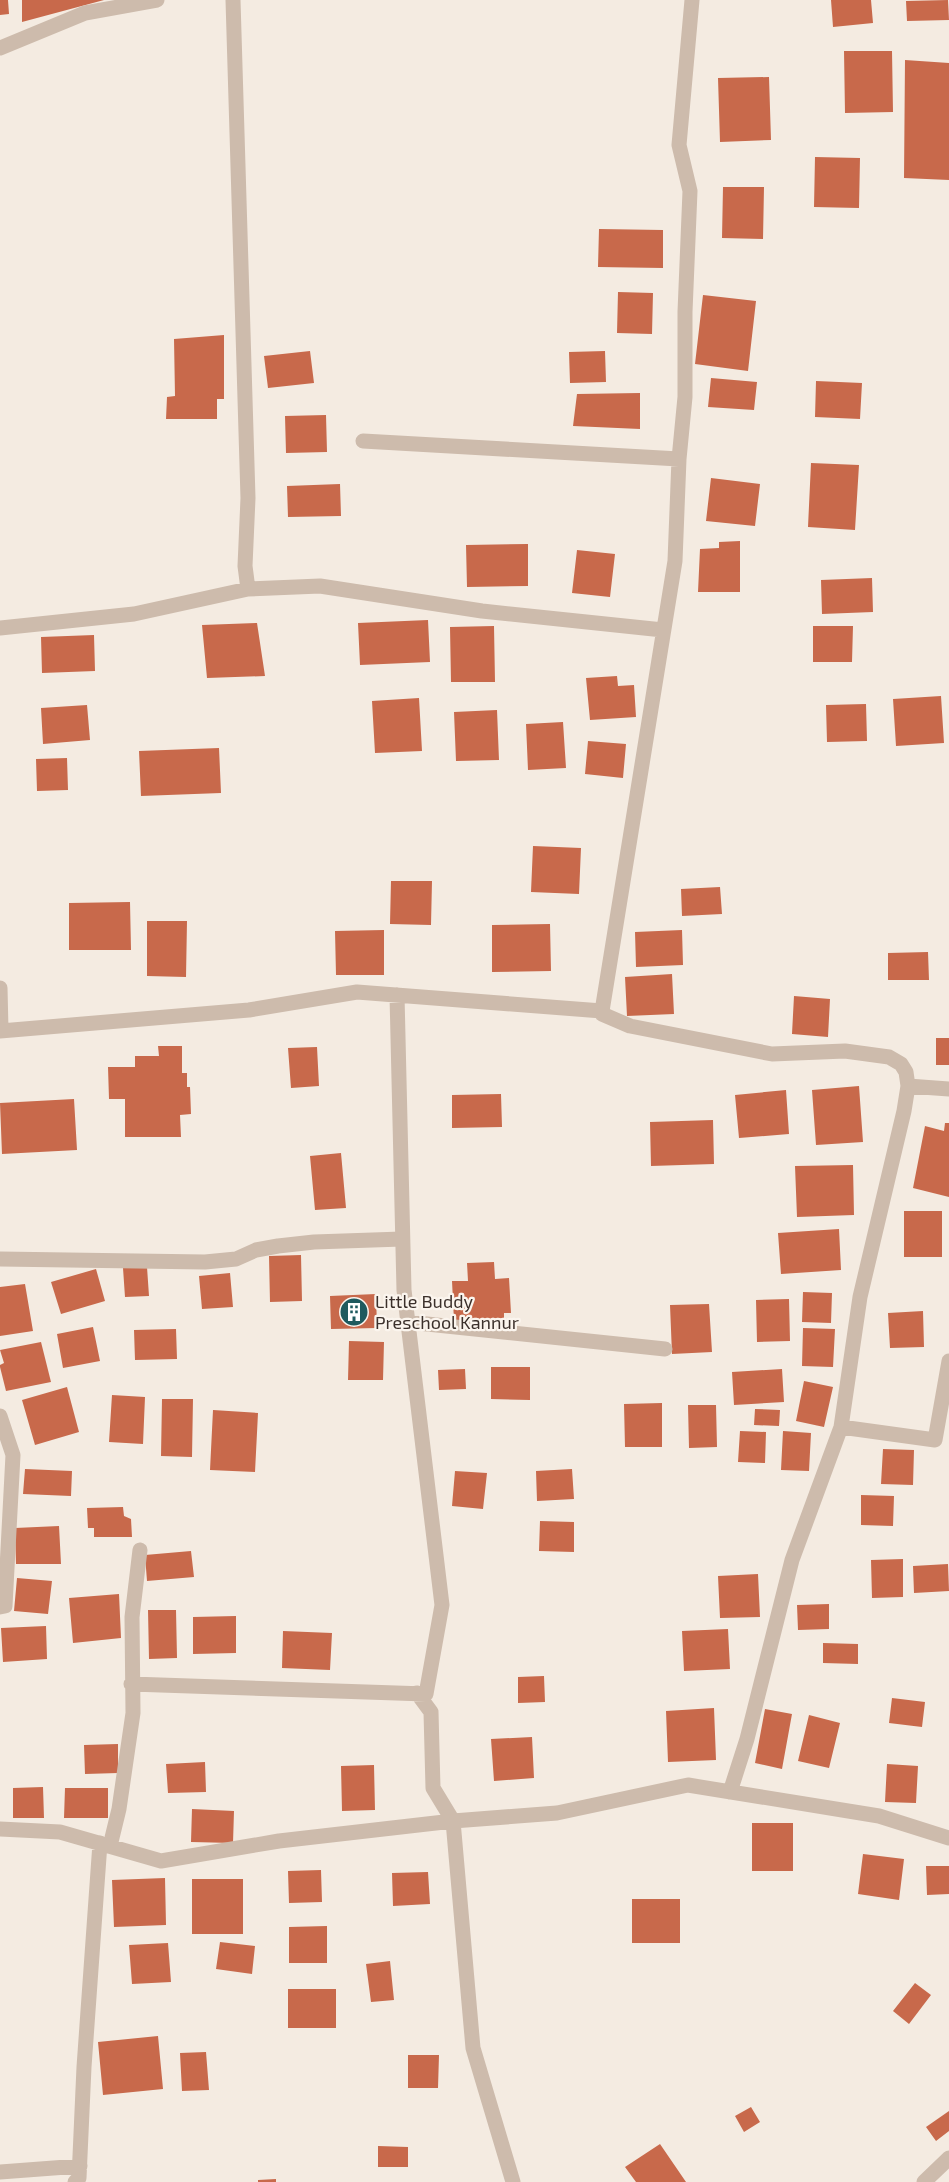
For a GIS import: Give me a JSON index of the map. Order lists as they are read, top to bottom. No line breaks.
{"places":{"building":["Little Buddy Preschool Kannur"]}}
